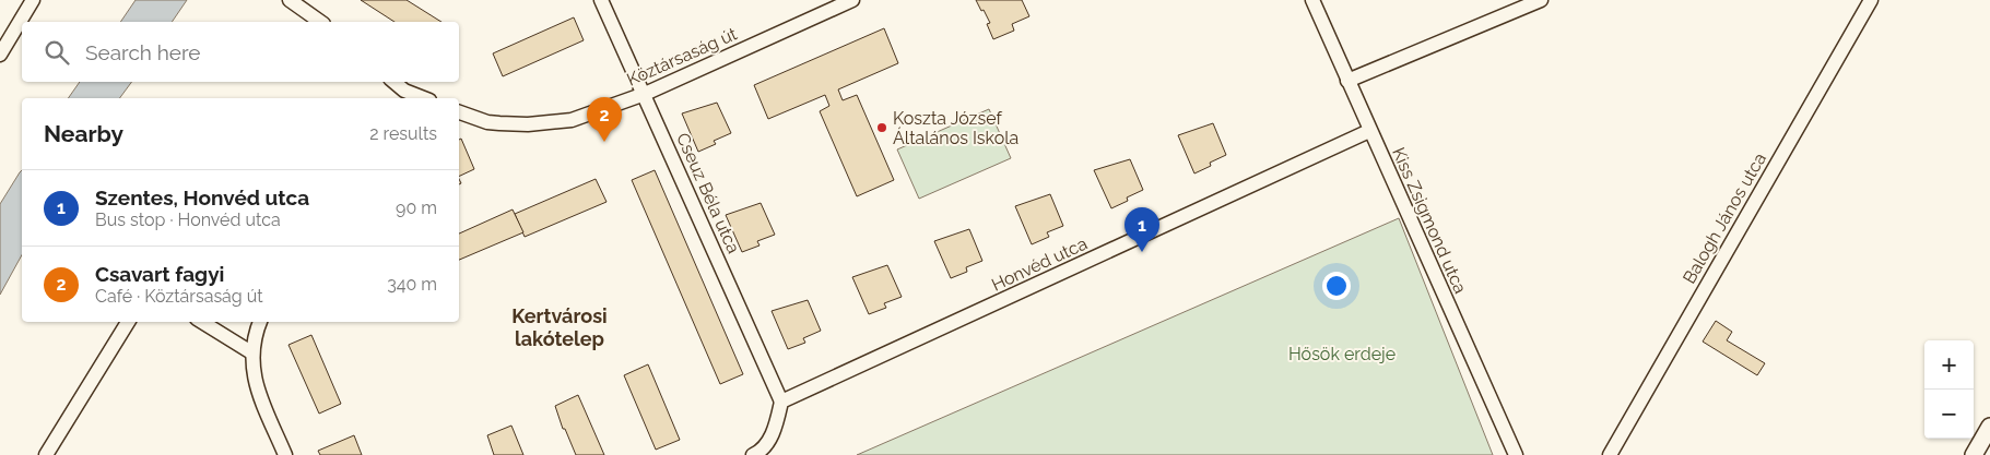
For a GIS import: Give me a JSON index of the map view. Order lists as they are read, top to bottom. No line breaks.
{"streets":{"street":["Köztársaság út","Cseuz Béla utca","Balogh János utca","Kiss Zsigmond utca","Honvéd utca"]},"crossings":[["Köztársaság út","Cseuz Béla utca"],["Cseuz Béla utca","Honvéd utca"],["Kiss Zsigmond utca","Honvéd utca"]],"districts":["Kertvárosi lakótelep"],"parks":["Hősök erdeje"],"places":["Koszta József Általános Iskola"],"page":{"search":"Search here","pins":["2","1"],"heading":["Nearby","2 results"],"list":[{"mark":"1","name":"Szentes, Honvéd utca","note":"Bus stop · Honvéd utca","value":"90 m"},{"mark":"2","name":"Csavart fagyi","note":"Café · Köztársaság út","value":"340 m"}],"map_buttons":["+","−"]}}
